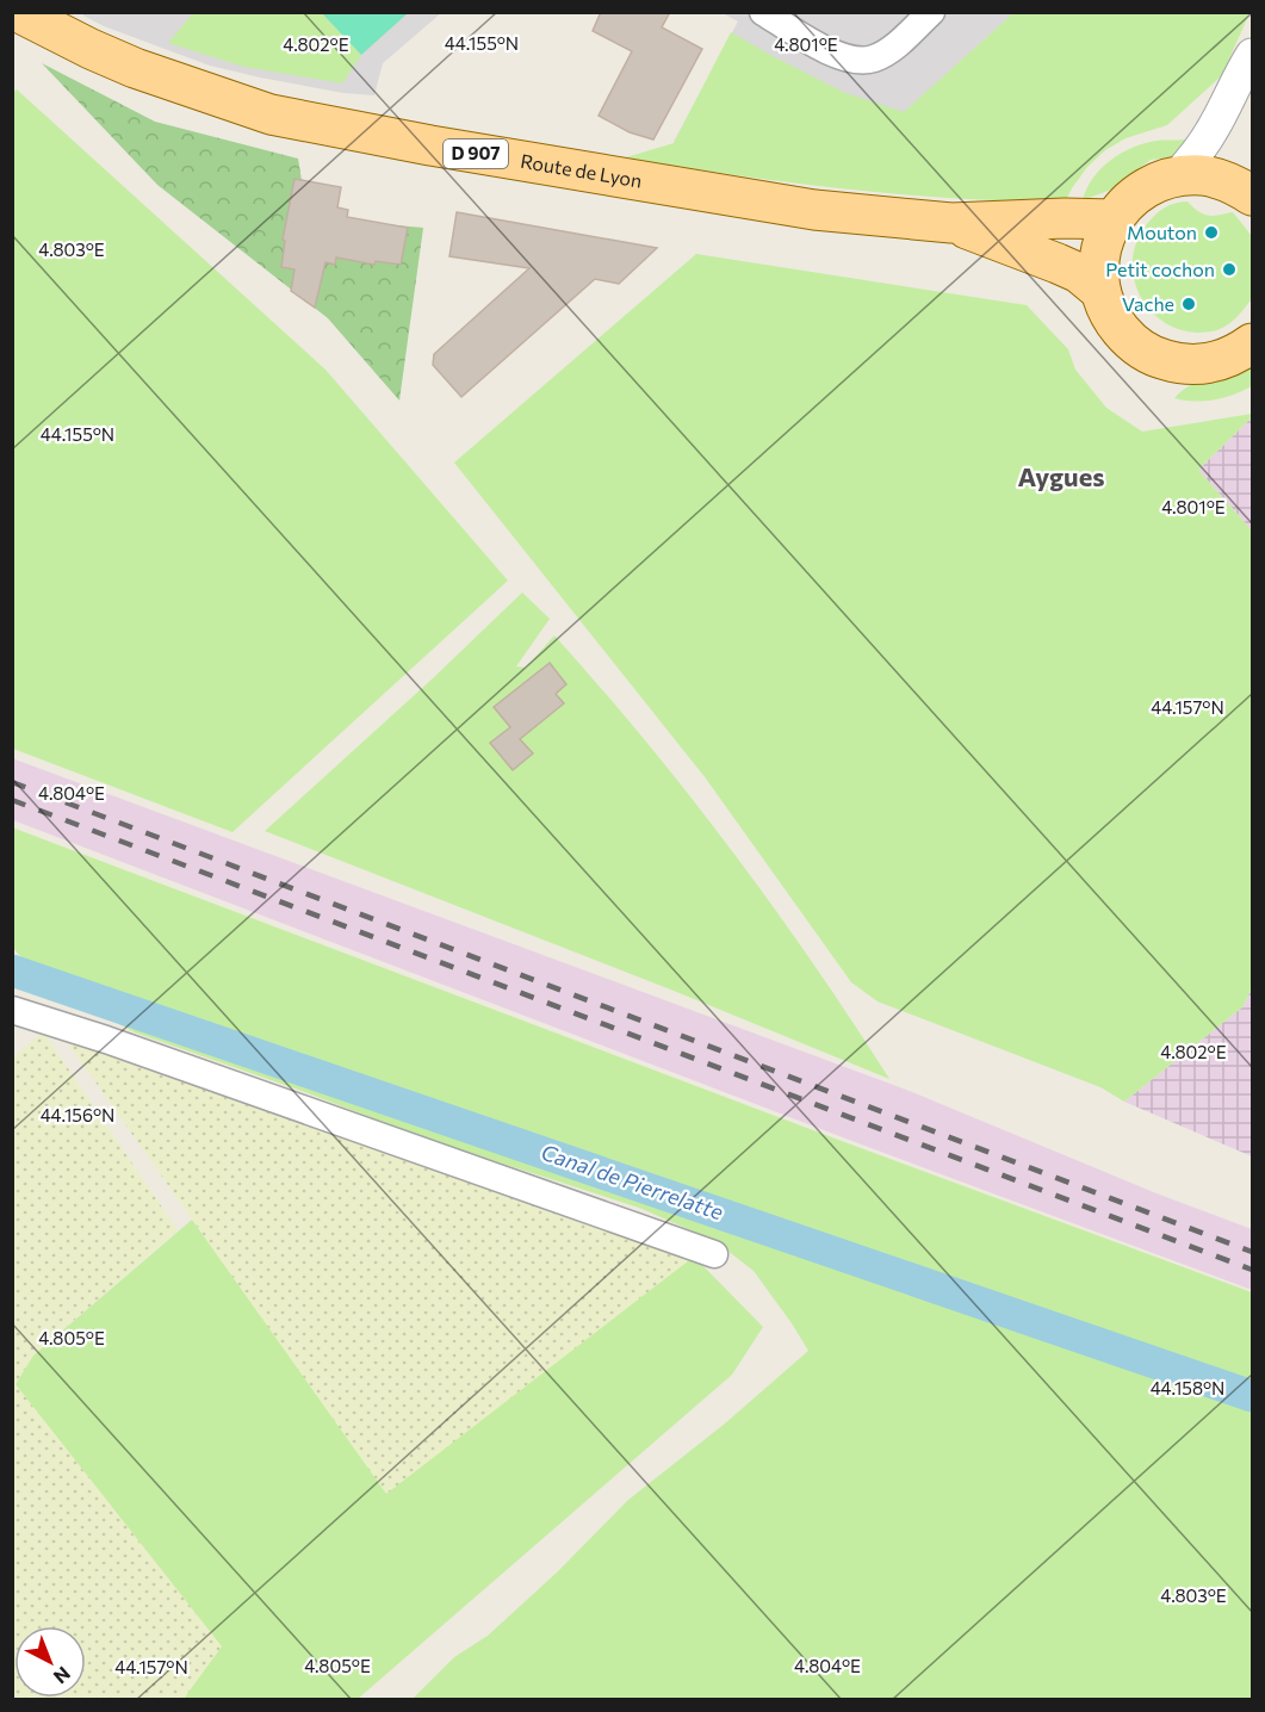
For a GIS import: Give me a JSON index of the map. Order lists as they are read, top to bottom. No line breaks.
{"streets":{"main road":["D 907","Route de Lyon"]},"districts":["Aygues"],"water":["Canal de Pierrelatte"],"places":["Mouton","Petit cochon","Vache"],"north":"bottom right","coordinates":["44.155°N","4.802°E","4.801°E","4.803°E","44.157°N","4.804°E","44.156°N","4.805°E","44.158°N"]}
